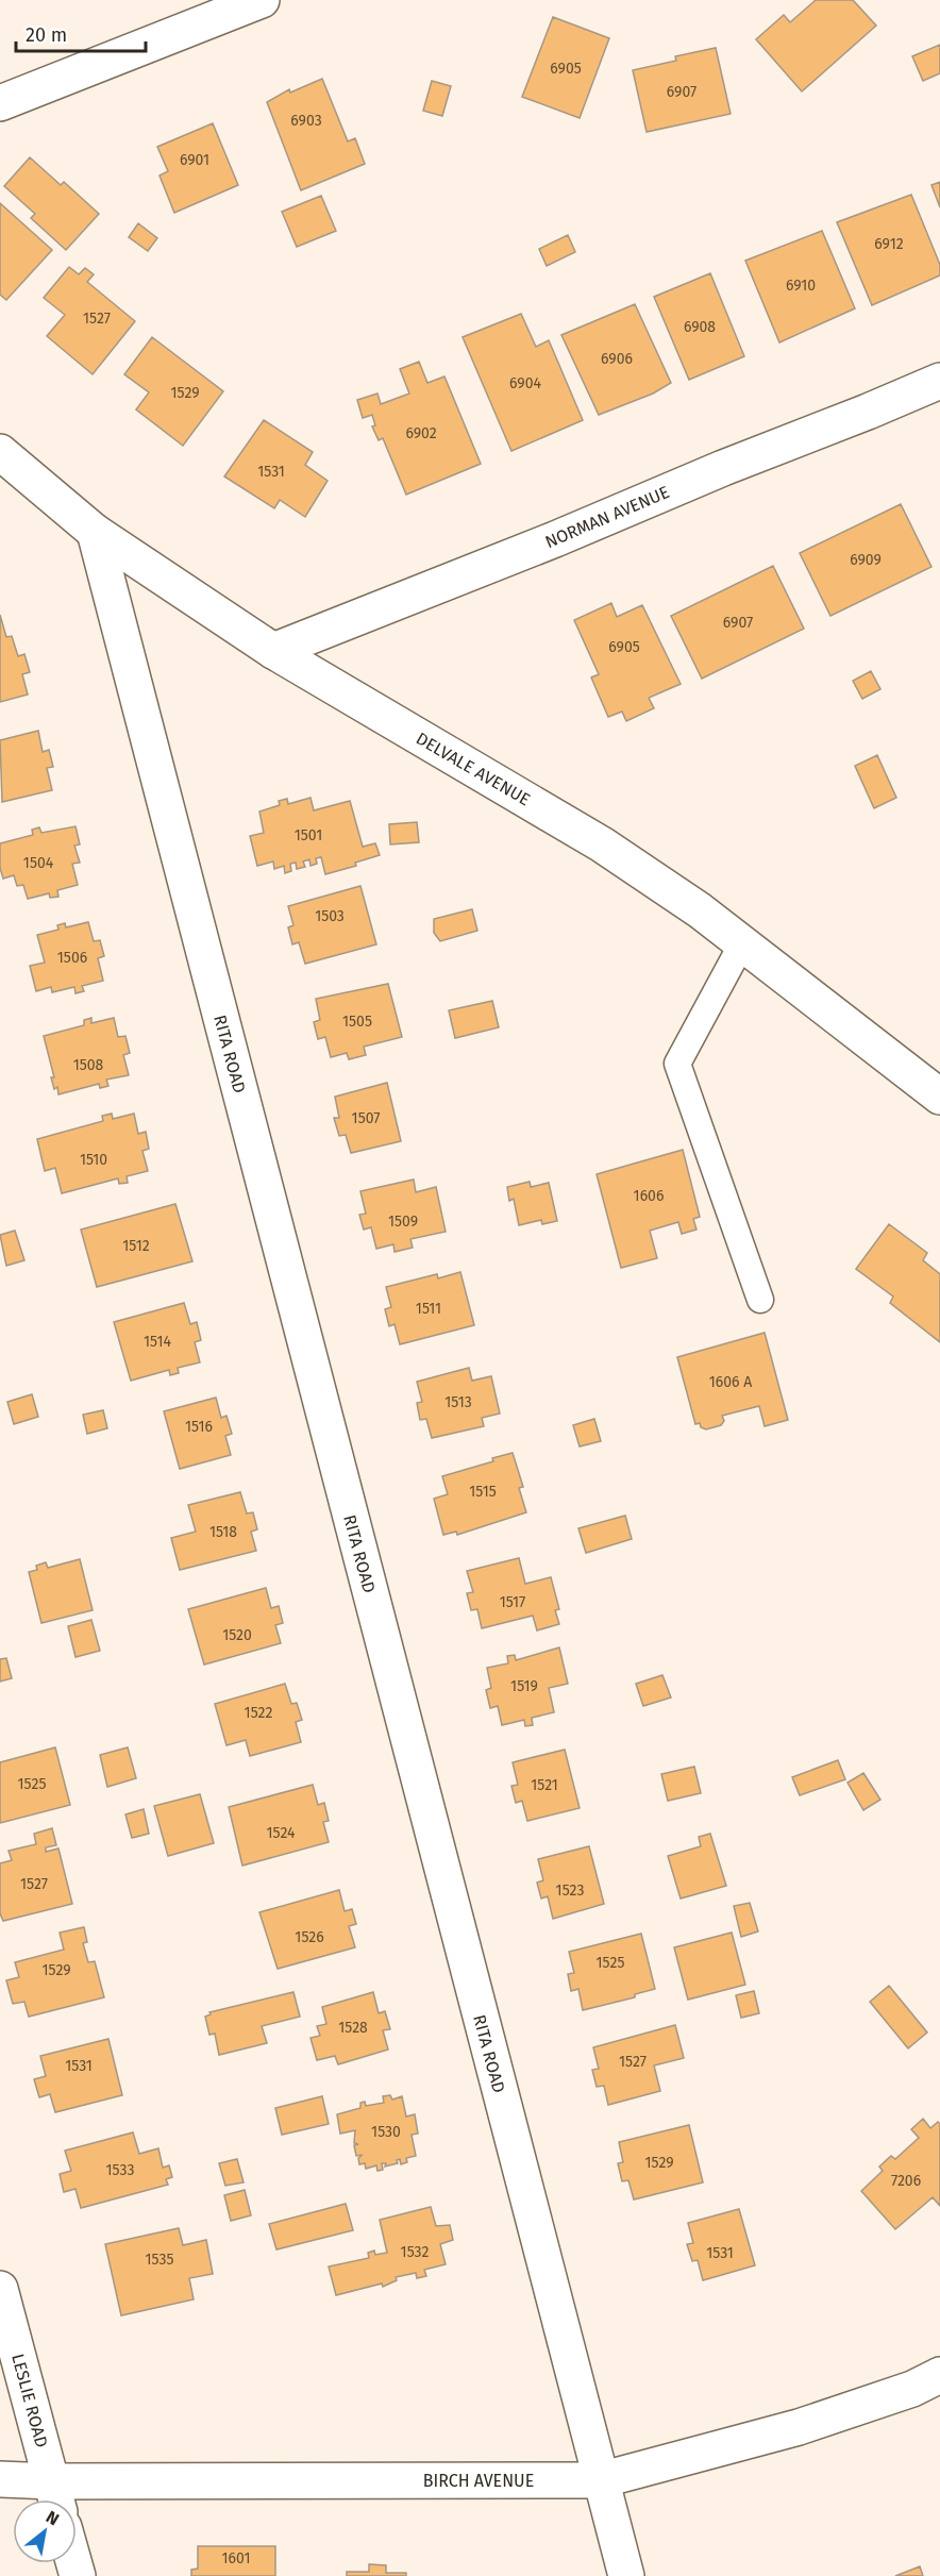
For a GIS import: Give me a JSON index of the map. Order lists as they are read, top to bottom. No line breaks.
{"streets":{"street":["NORMAN AVENUE","DELVALE AVENUE","RITA ROAD","LESLIE ROAD","BIRCH AVENUE"]},"crossings":[["NORMAN AVENUE","DELVALE AVENUE"],["DELVALE AVENUE","RITA ROAD"],["RITA ROAD","BIRCH AVENUE"],["LESLIE ROAD","BIRCH AVENUE"]],"house_numbers":["6905","6907","6903","6901","6912","6910","1527","6908","6906","6904","1529","6902","1531","6909","6907","6905","1501","1504","1503","1506","1505","1508","1507","1510","1606","1509","1512","1511","1514","1606 A","1513","1516","1515","1518","1517","1520","1519","1522","1525","1521","1524","1527","1523","1526","1525","1529","1528","1527","1531","1530","1529","1533","7206","1532","1531","1535","1601"],"scale_bar":"20 m","north":"top right"}
